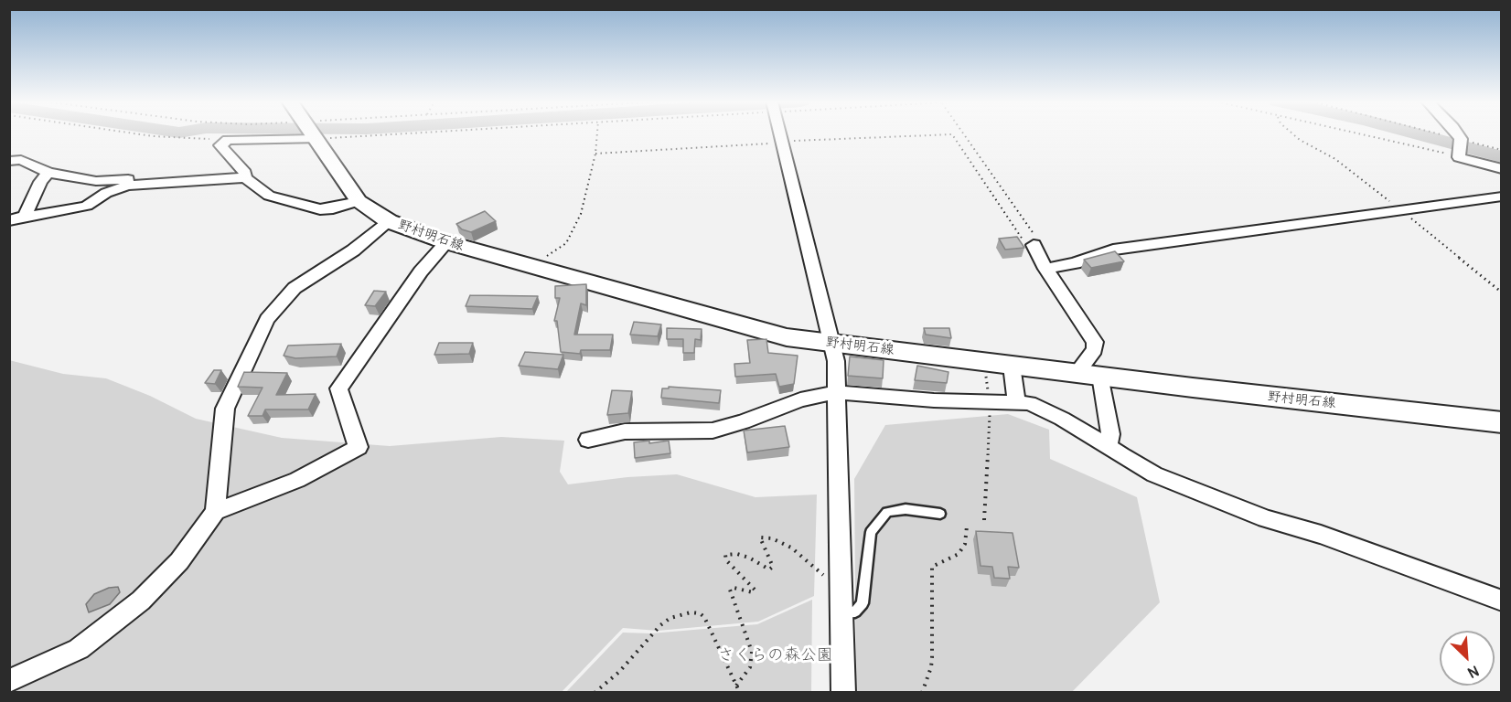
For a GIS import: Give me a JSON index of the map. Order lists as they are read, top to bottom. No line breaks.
{"streets":{"main road":["野村明石線"]},"parks":["さくらの森公園"],"north":"bottom right"}
